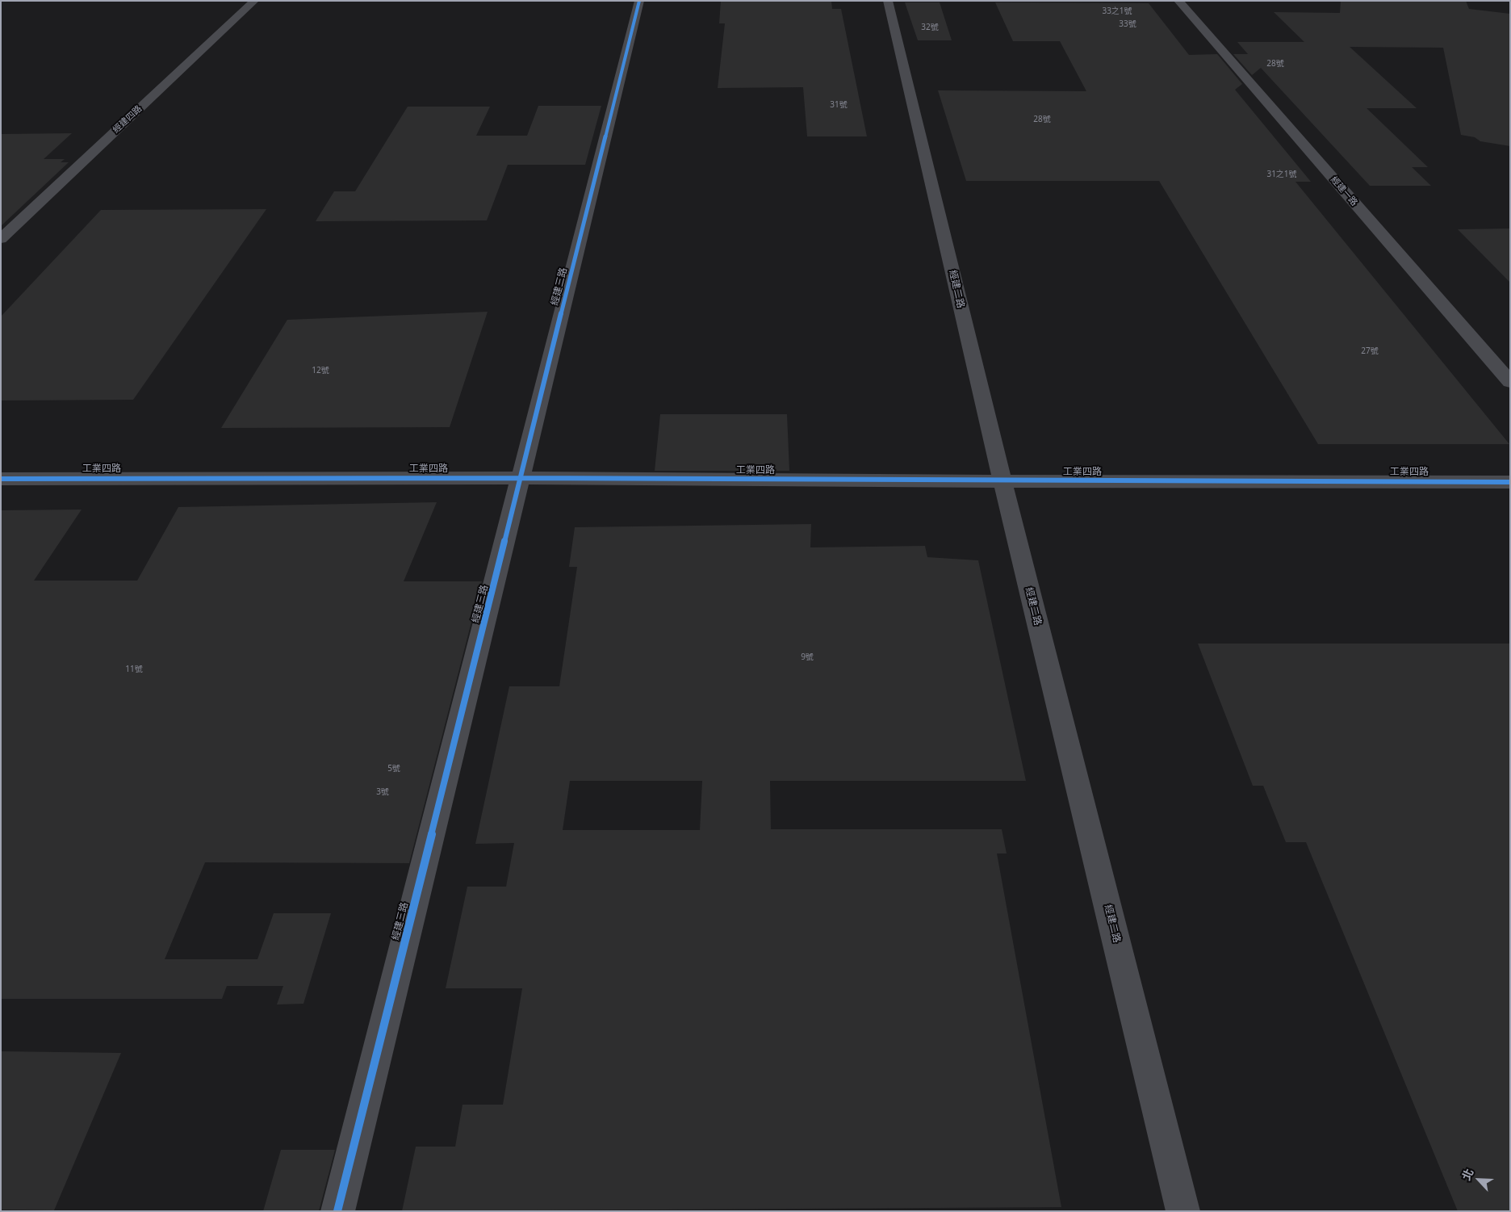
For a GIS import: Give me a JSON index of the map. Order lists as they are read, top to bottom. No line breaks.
{"streets":{"street":["經建四路","經建一路","經建三路","經建二路","工業四路"]},"crossings":[["經建三路","工業四路"],["經建二路","工業四路"]],"house_numbers":["33之1號","33號","32號","28號","31號","28號","31之1號","27號","12號","9號","11號","5號","3號"],"north":"top left"}
